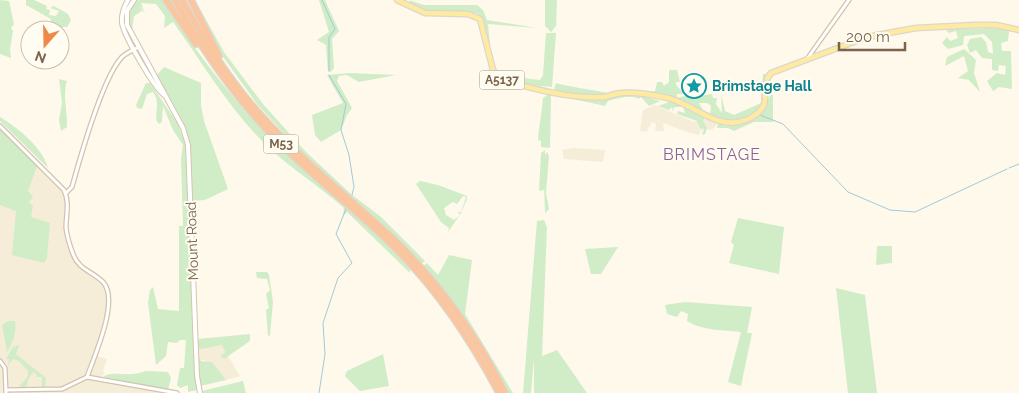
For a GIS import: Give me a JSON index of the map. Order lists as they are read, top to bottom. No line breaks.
{"streets":{"highway":["M53"],"main road":["A5137","Mount Road"]},"districts":["BRIMSTAGE"],"places":{"place":["Brimstage Hall"]},"scale_bar":"200 m","north":"bottom"}
